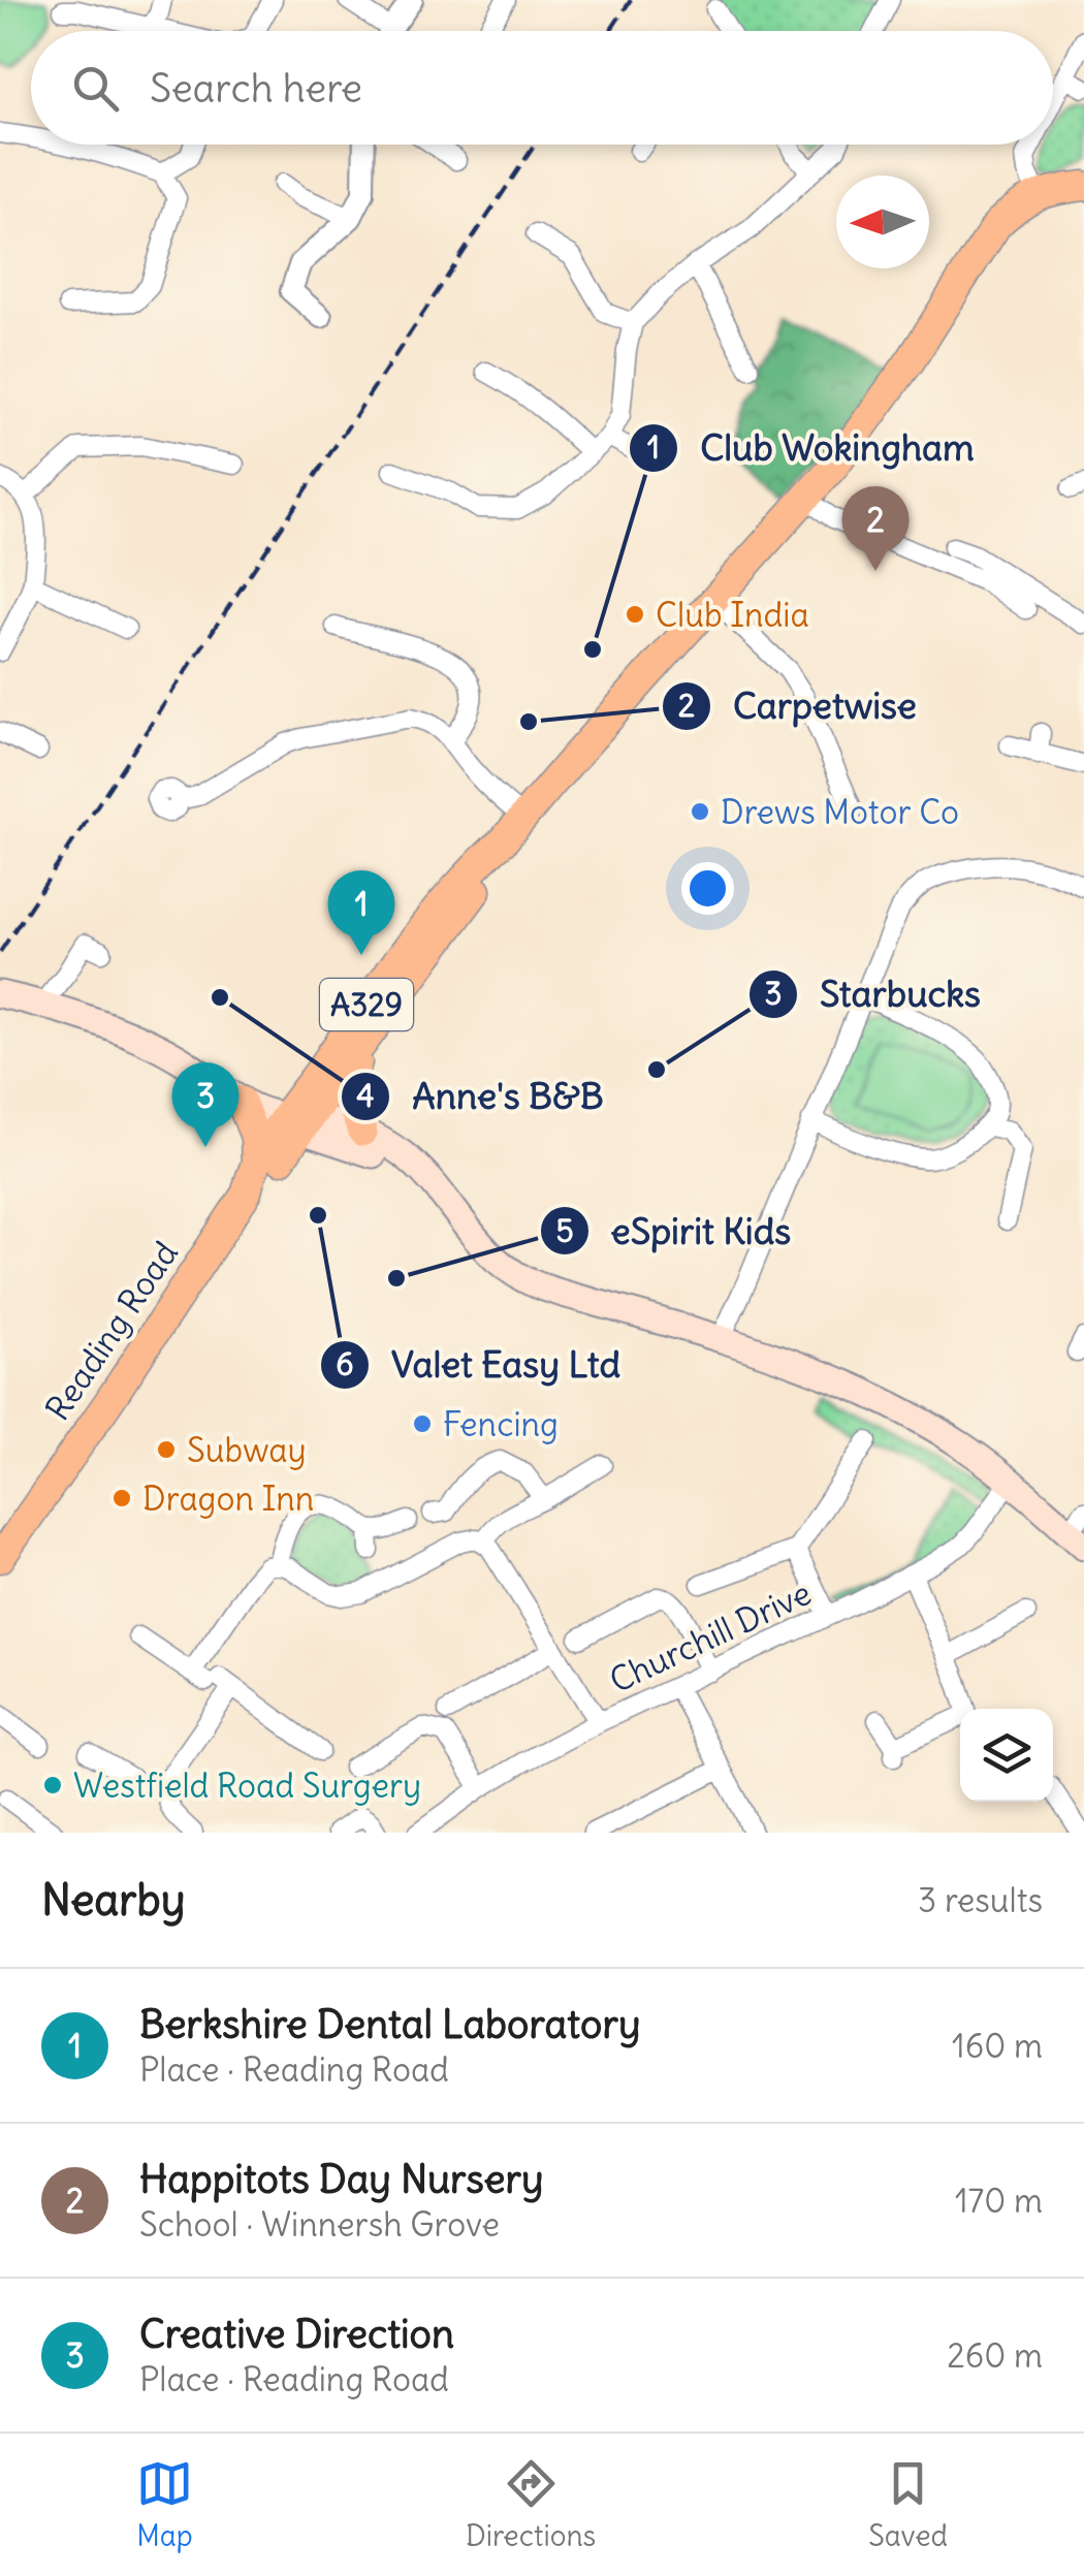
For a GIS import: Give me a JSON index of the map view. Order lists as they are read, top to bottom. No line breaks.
{"streets":{"main road":["A329","Reading Road"],"street":["Churchill Drive"]},"places":["Club India","Club Wokingham","Carpetwise","Drews Motor Co","Anne's B&B","Starbucks","Valet Easy Ltd","eSpirit Kids","Fencing","Subway","Dragon Inn","Westfield Road Surgery"],"north":"left","page":{"search":"Search here","pins":["2","1","3"],"heading":["Nearby","3 results"],"list":[{"mark":"1","name":"Berkshire Dental Laboratory","note":"Place · Reading Road","value":"160 m"},{"mark":"2","name":"Happitots Day Nursery","note":"School · Winnersh Grove","value":"170 m"},{"mark":"3","name":"Creative Direction","note":"Place · Reading Road","value":"260 m"}],"nav":["Map","Directions","Saved"]}}
